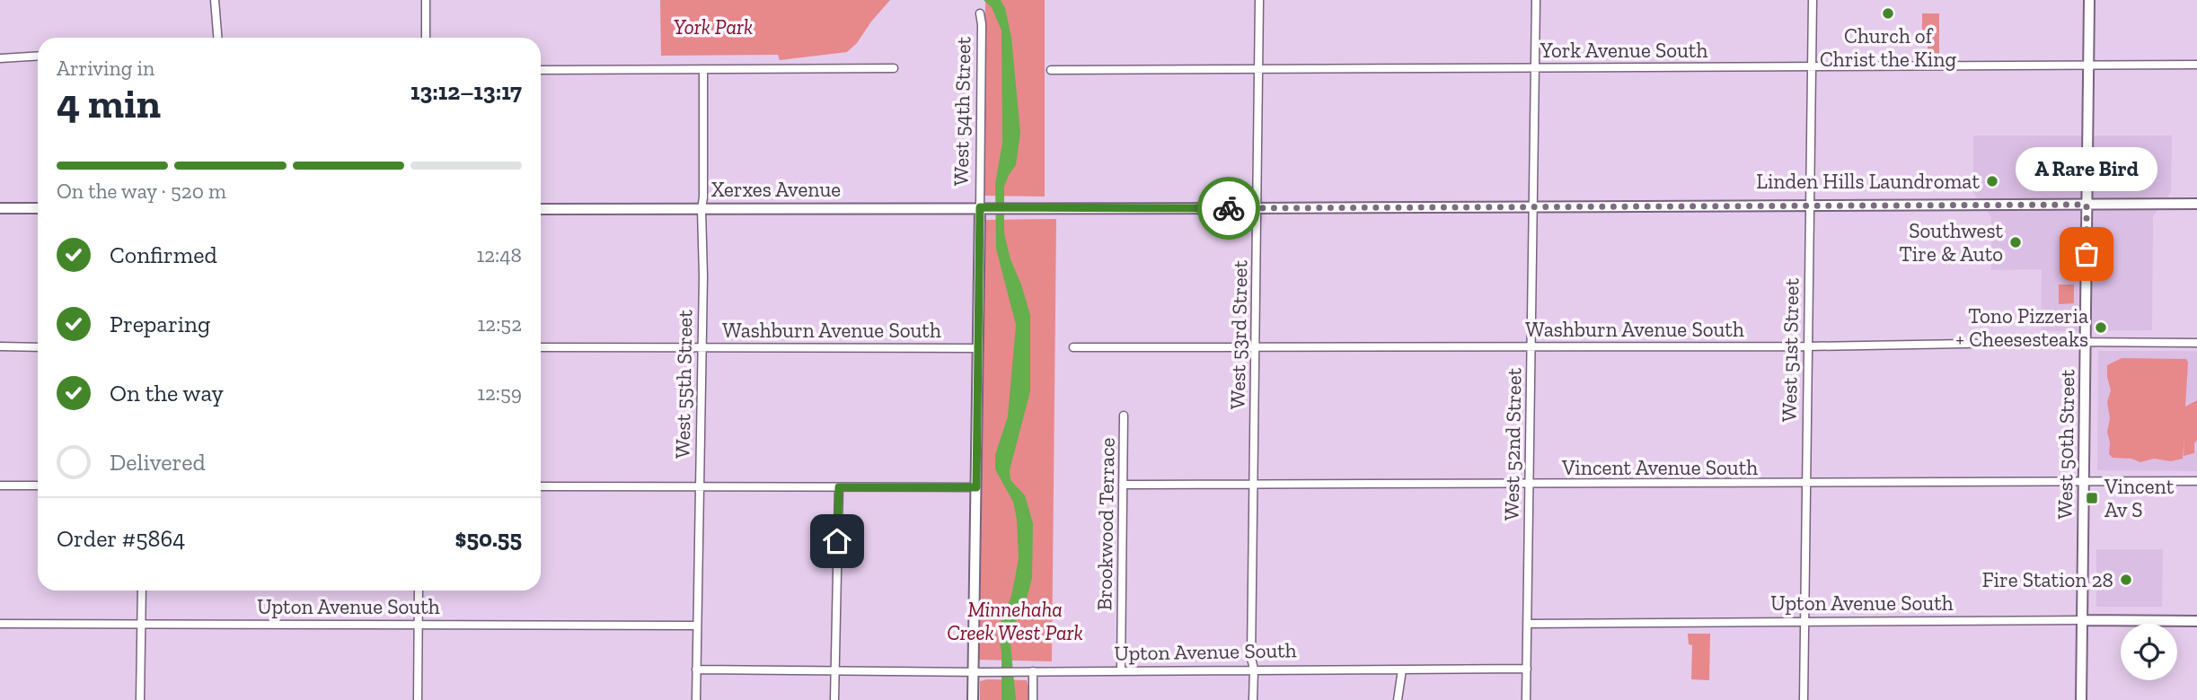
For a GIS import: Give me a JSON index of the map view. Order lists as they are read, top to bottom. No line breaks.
{"streets":{"street":["York Avenue South","West 54th Street","Xerxes Avenue","Washburn Avenue South","West 53rd Street","West 51st Street","West 55th Street","West 52nd Street","West 50th Street","Vincent Avenue South","Brookwood Terrace","Upton Avenue South"]},"crossings":[["York Avenue South","West 53rd Street"],["York Avenue South","West 51st Street"],["York Avenue South","West 52nd Street"],["York Avenue South","West 50th Street"],["West 54th Street","Xerxes Avenue"],["West 54th Street","Washburn Avenue South"],["West 54th Street","Upton Avenue South"],["Xerxes Avenue","West 53rd Street"],["Xerxes Avenue","West 51st Street"],["Xerxes Avenue","West 55th Street"],["Xerxes Avenue","West 52nd Street"],["Xerxes Avenue","West 50th Street"],["Washburn Avenue South","West 53rd Street"],["Washburn Avenue South","West 51st Street"],["Washburn Avenue South","West 55th Street"],["Washburn Avenue South","West 52nd Street"],["Washburn Avenue South","West 50th Street"],["West 53rd Street","Vincent Avenue South"],["West 53rd Street","Upton Avenue South"],["West 51st Street","Vincent Avenue South"],["West 51st Street","Upton Avenue South"],["West 55th Street","Upton Avenue South"],["West 52nd Street","Vincent Avenue South"],["West 52nd Street","Upton Avenue South"],["West 50th Street","Vincent Avenue South"],["West 50th Street","Upton Avenue South"],["Vincent Avenue South","Brookwood Terrace"],["Brookwood Terrace","Upton Avenue South"]],"parks":["York Park","Minnehaha Creek West Park"],"places":{"other":["Church of Christ the King","Linden Hills Laundromat","Southwest Tire & Auto","A Rare Bird","Tono Pizzeria + Cheesesteaks","Fire Station 28"],"transit":["Vincent Av S"]},"page":{"heading":["4 min","Arriving in","13:12–13:17"],"panel":["Order #5864","$50.55"],"bar":"On the way · 520 m","bubble":"A Rare Bird","list":[["Confirmed","12:48"],["Preparing","12:52"],["On the way","12:59"],"Delivered"]}}
